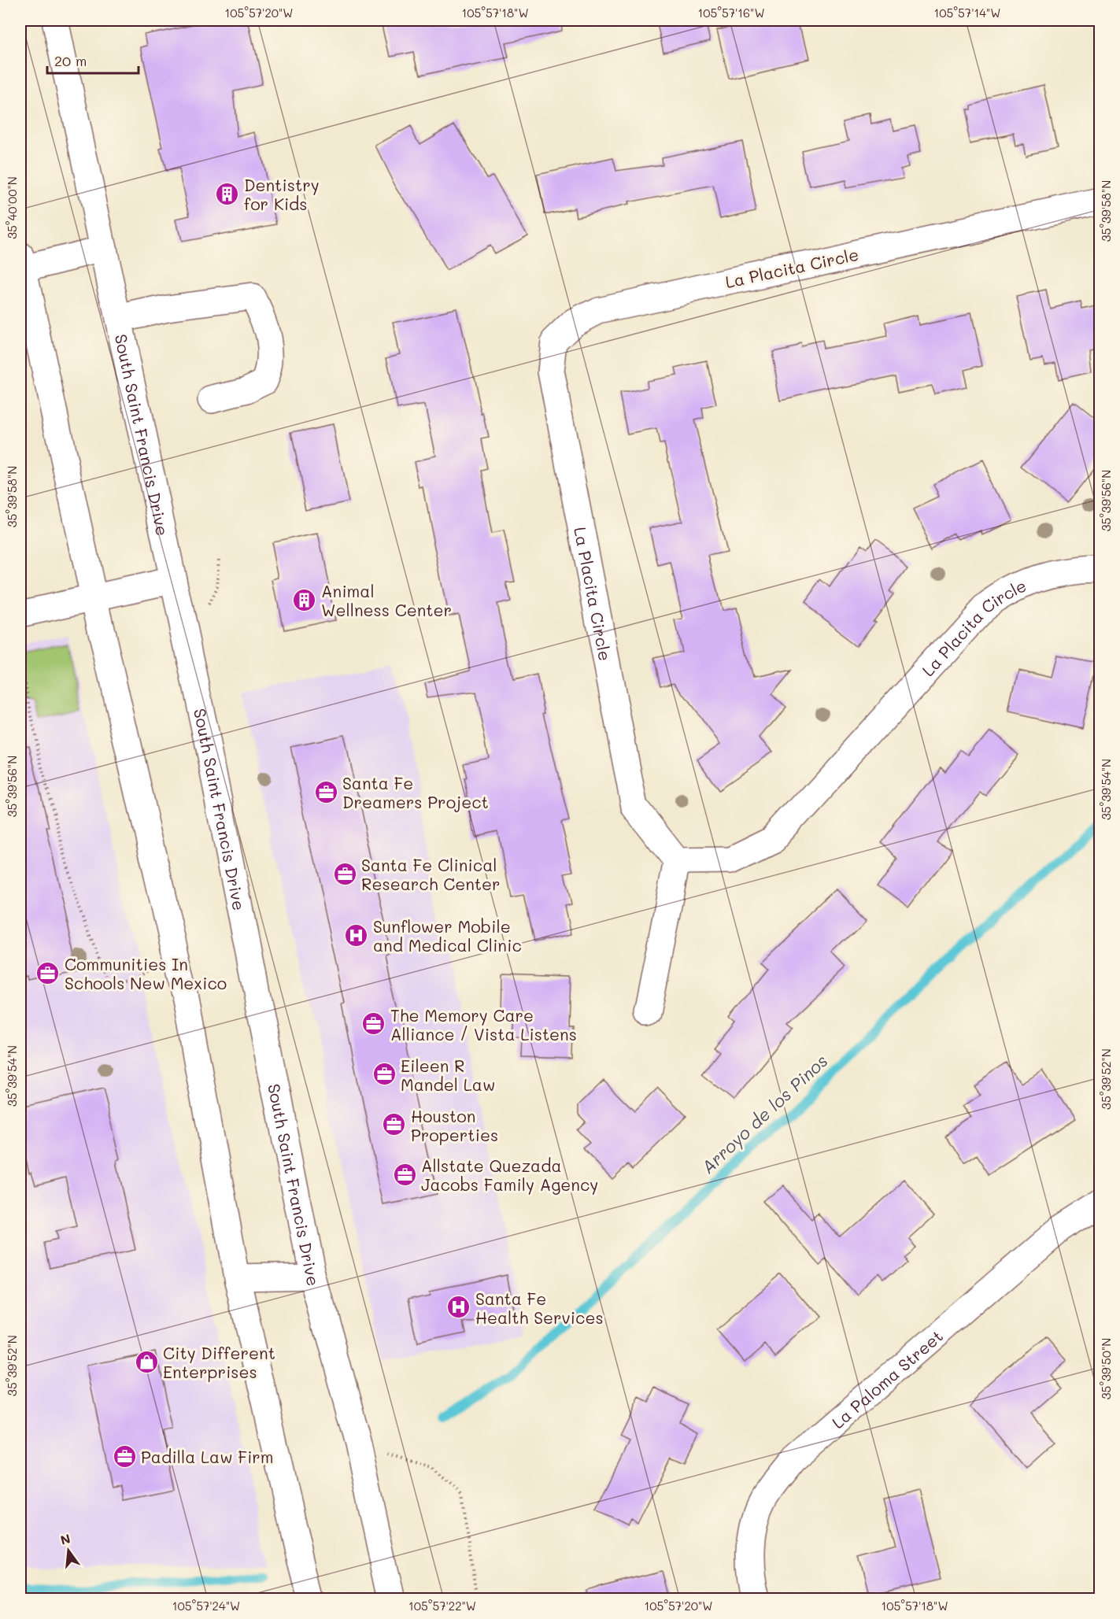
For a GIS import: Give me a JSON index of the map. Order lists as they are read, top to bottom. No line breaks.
{"streets":{"main road":["La Placita Circle","South Saint Francis Drive","La Paloma Street"]},"water":["Arroyo de los Pinos"],"places":{"building":["Dentistry for Kids","Animal Wellness Center"],"office":["Santa Fe Dreamers Project","Santa Fe Clinical Research Center","Communities In Schools New Mexico","The Memory Care Alliance / Vista Listens","Eileen R Mandel Law","Houston Properties","Allstate Quezada Jacobs Family Agency","Padilla Law Firm"],"hospital":["Sunflower Mobile and Medical Clinic","Santa Fe Health Services"],"shop":["City Different Enterprises"]},"scale_bar":"20 m","north":"top","coordinates":["105°57'20\"W","105°57'18\"W","105°57'16\"W","105°57'14\"W","35°40'00\"N","35°39'58\"N","35°39'56\"N","35°39'54\"N","35°39'52\"N","35°39'50\"N","105°57'24\"W","105°57'22\"W"]}
